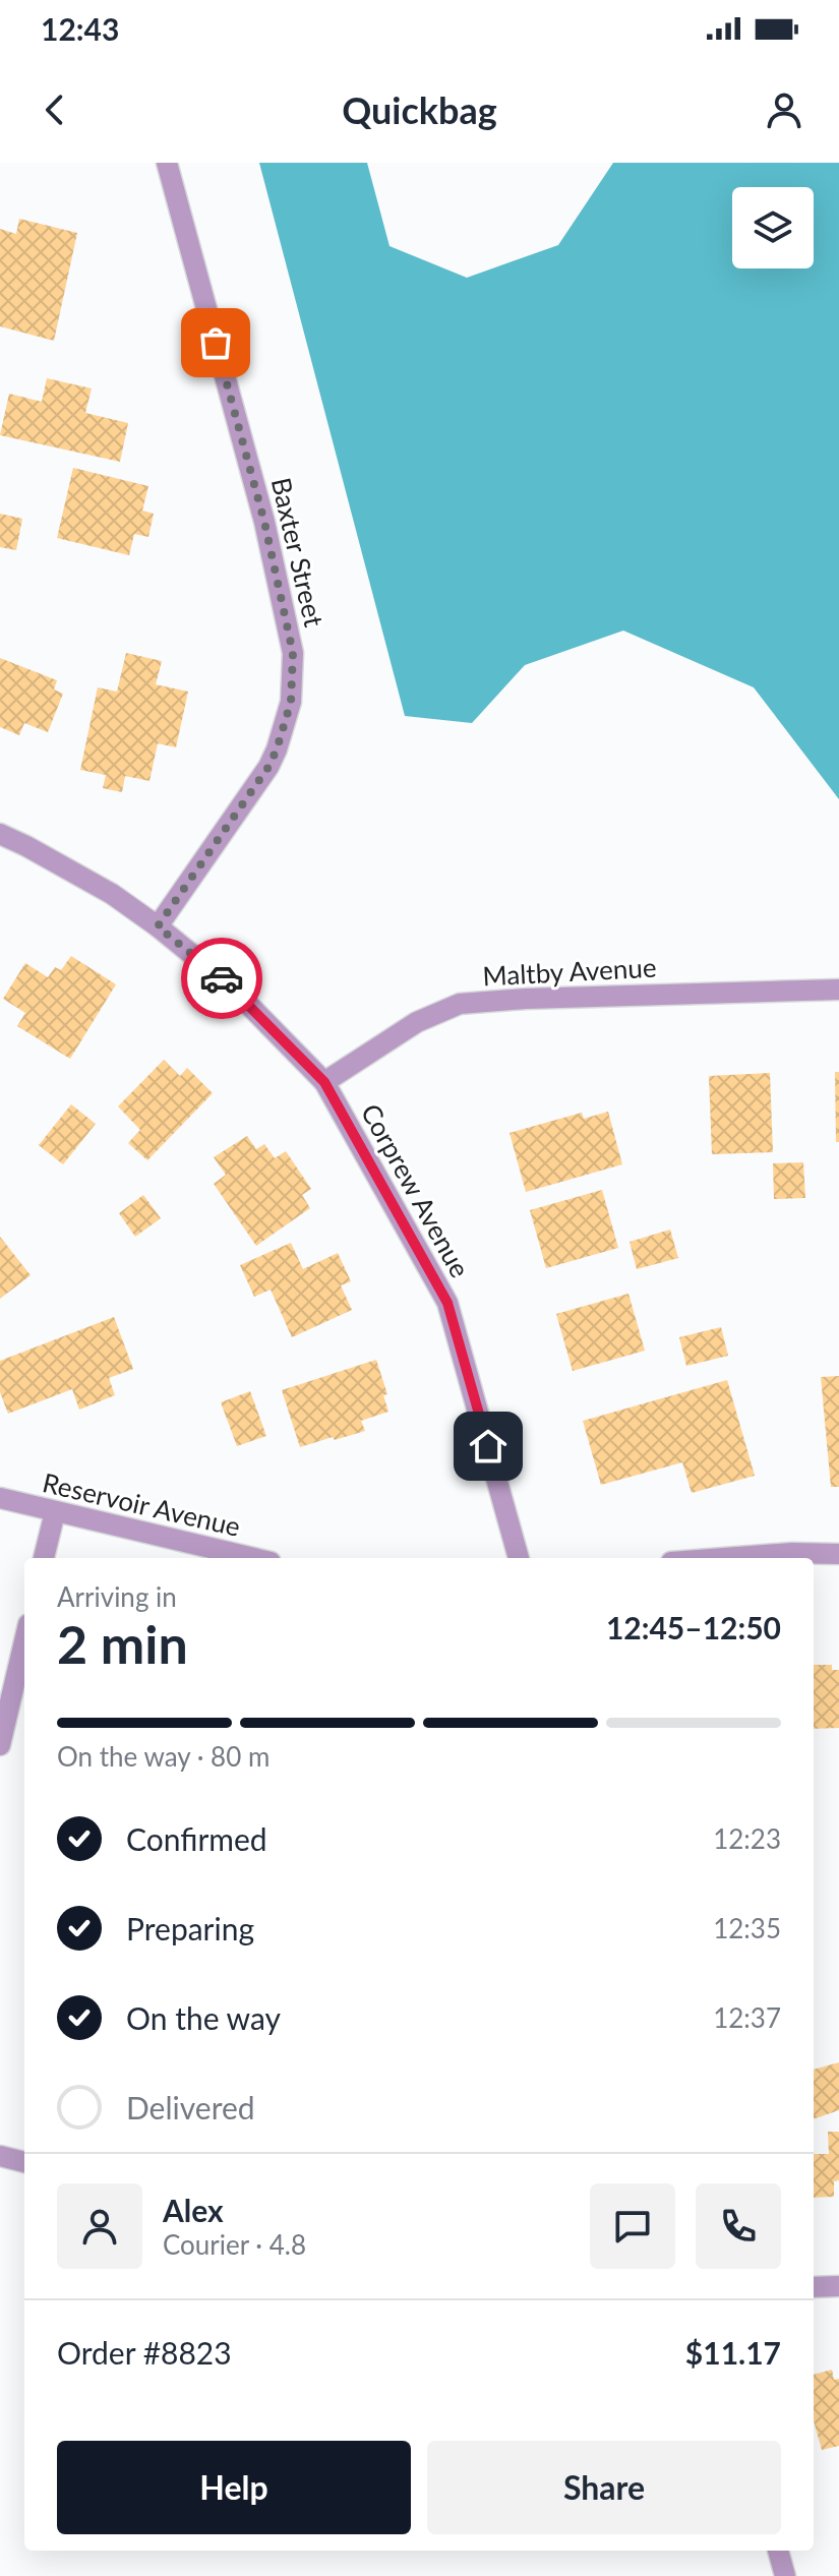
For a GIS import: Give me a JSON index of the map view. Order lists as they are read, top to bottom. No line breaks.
{"streets":{"street":["Baxter Street","Maltby Avenue","Corprew Avenue","Reservoir Avenue"]},"crossings":[["Baxter Street","Corprew Avenue"],["Maltby Avenue","Corprew Avenue"]],"page":{"status":"12:43","header":"Quickbag","heading":["2 min","Arriving in","12:45–12:50"],"panel":["Alex","Courier · 4.8","Order #8823","$11.17"],"bar":"On the way · 80 m","list":[["Confirmed","12:23"],["Preparing","12:35"],["On the way","12:37"],"Delivered"],"buttons":["Help","Share"]}}
